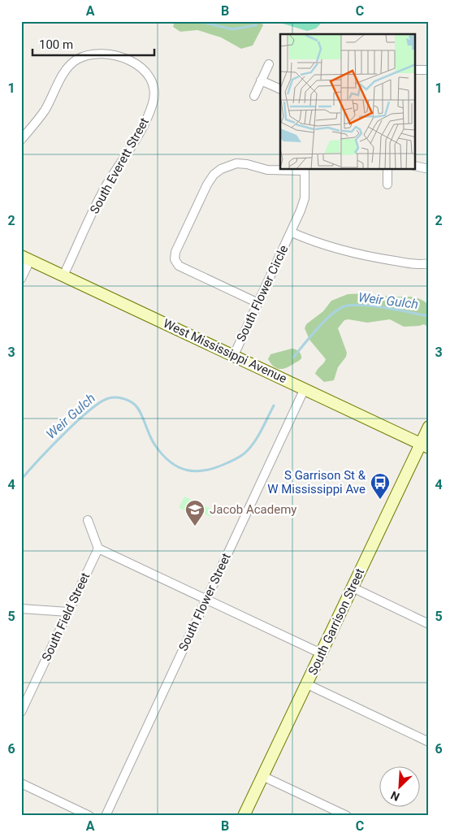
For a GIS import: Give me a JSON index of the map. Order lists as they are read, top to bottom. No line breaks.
{"streets":{"main road":["West Mississippi Avenue","South Garrison Street"],"street":["South Everett Street","South Flower Circle","South Flower Street","South Field Street"]},"crossings":[["South Everett Street","West Mississippi Avenue"],["South Flower Circle","West Mississippi Avenue"],["West Mississippi Avenue","South Flower Street"],["West Mississippi Avenue","South Garrison Street"]],"water":["Weir Gulch"],"places":{"bus stop":["S Garrison St & W Mississippi Ave"],"school or university":["Jacob Academy"]},"scale_bar":"100 m","north":"bottom left","grid":{"columns":["A","B","C"],"rows":["1","2","3","4","5","6"]}}
